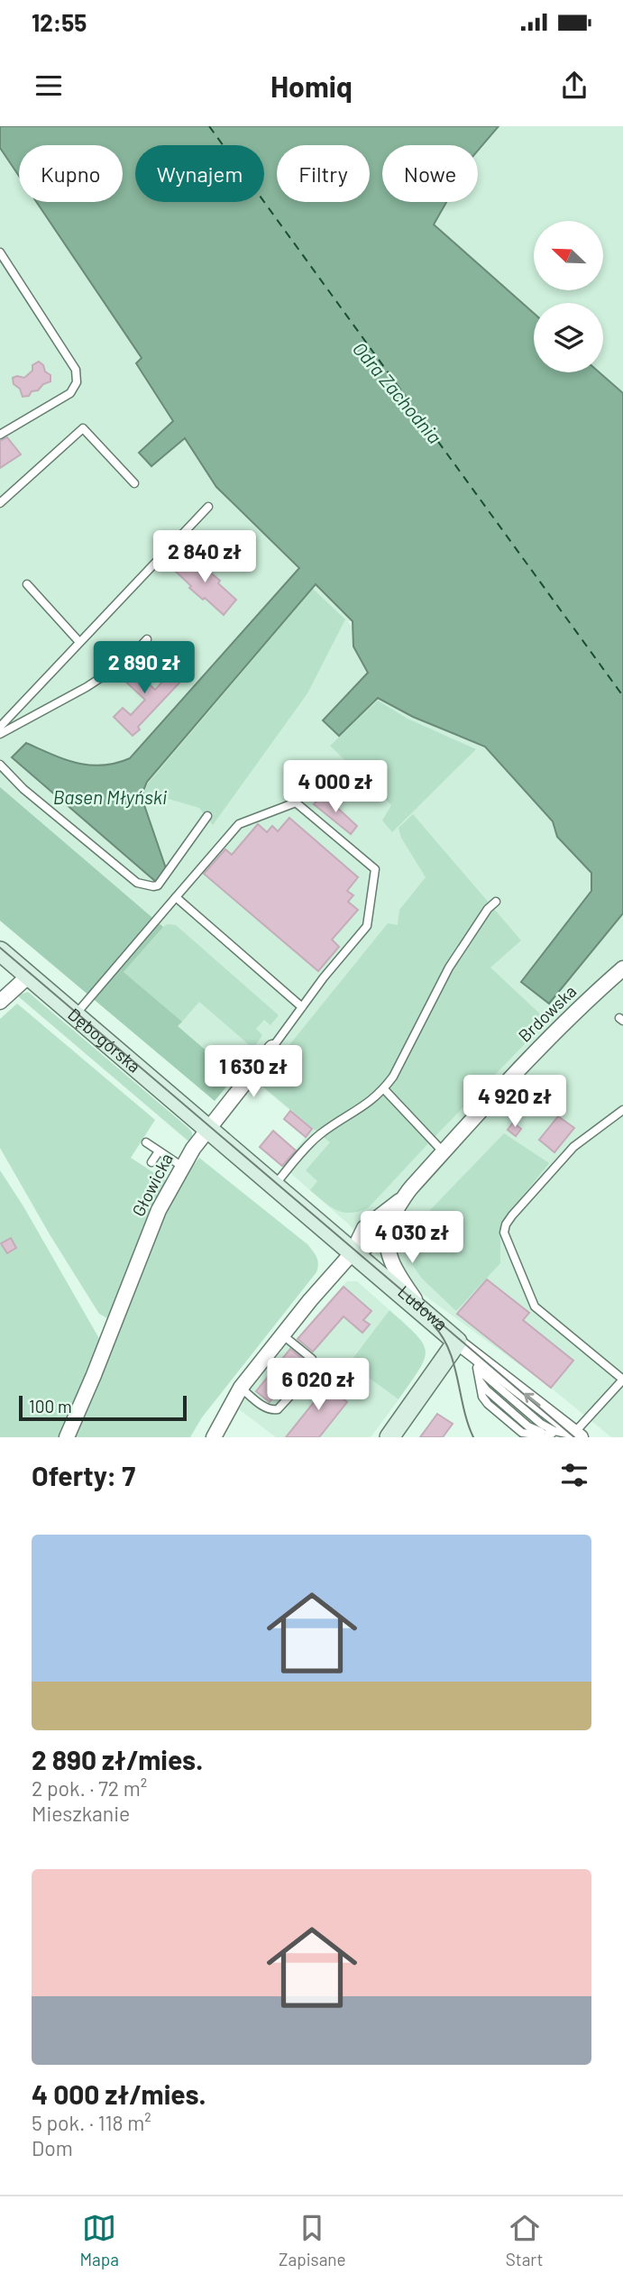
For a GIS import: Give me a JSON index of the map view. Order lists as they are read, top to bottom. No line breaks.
{"streets":{"street":["Brdowska","Dębogórska","Głowicka","Ludowa"]},"crossings":[["Brdowska","Ludowa"],["Dębogórska","Głowicka"],["Dębogórska","Ludowa"],["Głowicka","Ludowa"]],"water":["Odra Zachodnia","Basen Młyński"],"scale_bar":"100 m","north":"top left","page":{"status":"12:55","header":"Homiq","chip":["Kupno","Wynajem","Filtry","Nowe"],"price":["2 840 zł","2 890 zł","4 000 zł","1 630 zł","4 920 zł","4 030 zł","6 020 zł"],"scale":"100 m","heading":"Oferty: 7","list":[{"name":"2 890 zł/mies.","note":"2 pok. · 72 m² · Mieszkanie"},{"name":"4 000 zł/mies.","note":"5 pok. · 118 m² · Dom"}],"tabs":["Mapa","Zapisane","Start"]}}
